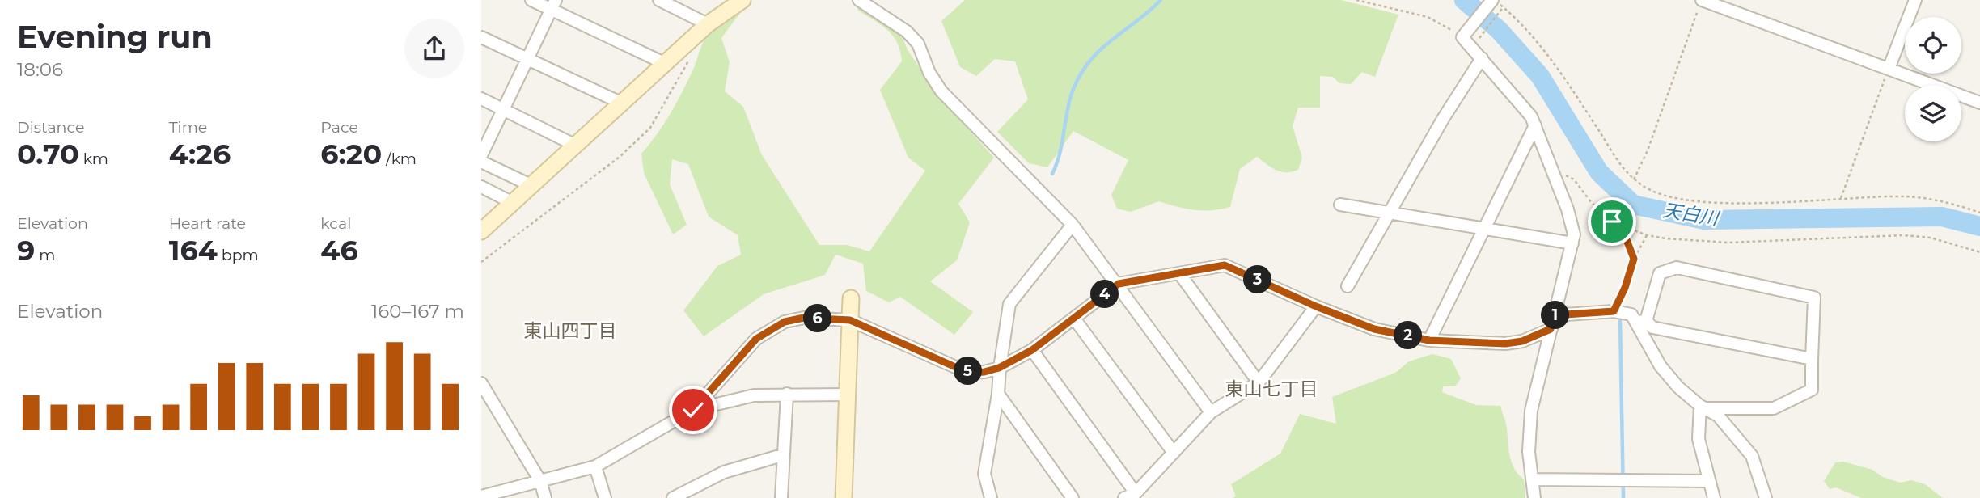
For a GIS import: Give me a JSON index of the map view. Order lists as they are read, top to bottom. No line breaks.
{"districts":["東山四丁目","東山七丁目"],"water":["天白川"],"page":{"heading":["Evening run","18:06"],"stats":[["Distance","0.70 km"],["Time","4:26"],["Pace","6:20 /km"],["Elevation","9 m"],["Heart rate","164 bpm"],["kcal","46"]],"pins":["3","4","1","6","2","5"],"chart":["Elevation","160–167 m"]}}
